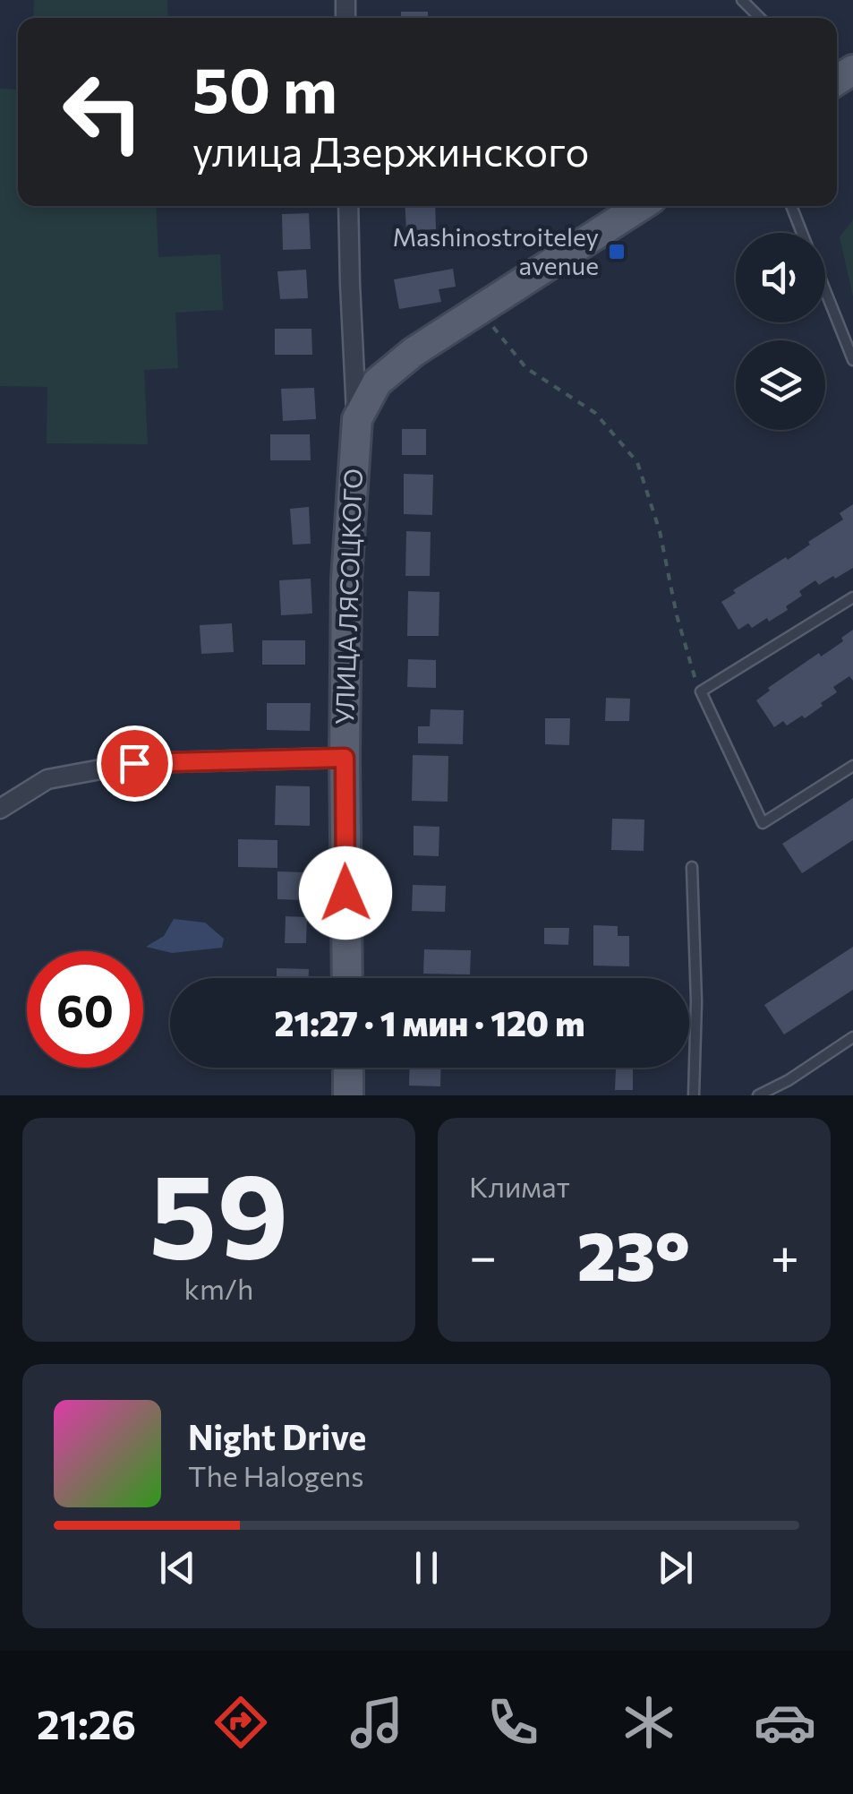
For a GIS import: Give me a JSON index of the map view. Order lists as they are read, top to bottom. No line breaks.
{"streets":{"main road":["УЛИЦА ЛЯСОЦКОГО"]},"places":{"transit":["Mashinostroiteley avenue"]},"page":{"turn":["50 m","улица Дзержинского"],"limit":"60","trip":"21:27 · 1 мин · 120 m","tile":[["59","km/h"],"Климат"],"heat":["−","23°","+"],"song":["Night Drive","The Halogens"],"tabs":"21:26"}}
